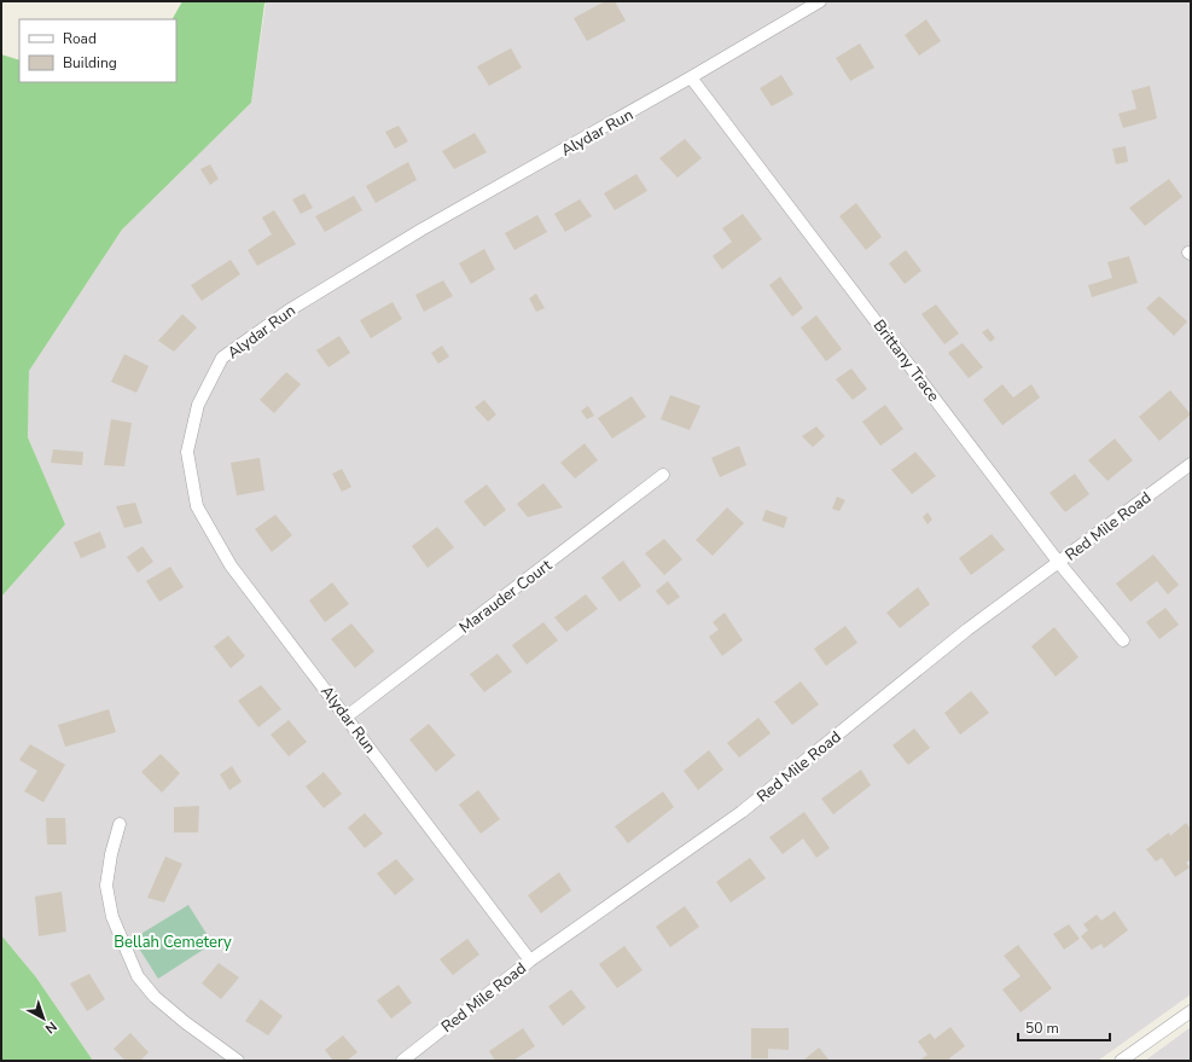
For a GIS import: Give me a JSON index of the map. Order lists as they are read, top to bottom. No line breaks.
{"streets":{"street":["Alydar Run","Brittany Trace","Red Mile Road","Marauder Court"]},"crossings":[["Alydar Run","Brittany Trace"],["Alydar Run","Red Mile Road"],["Alydar Run","Marauder Court"],["Brittany Trace","Red Mile Road"]],"parks":["Bellah Cemetery"],"legend":["Road","Building"],"scale_bar":"50 m","north":"bottom right"}
